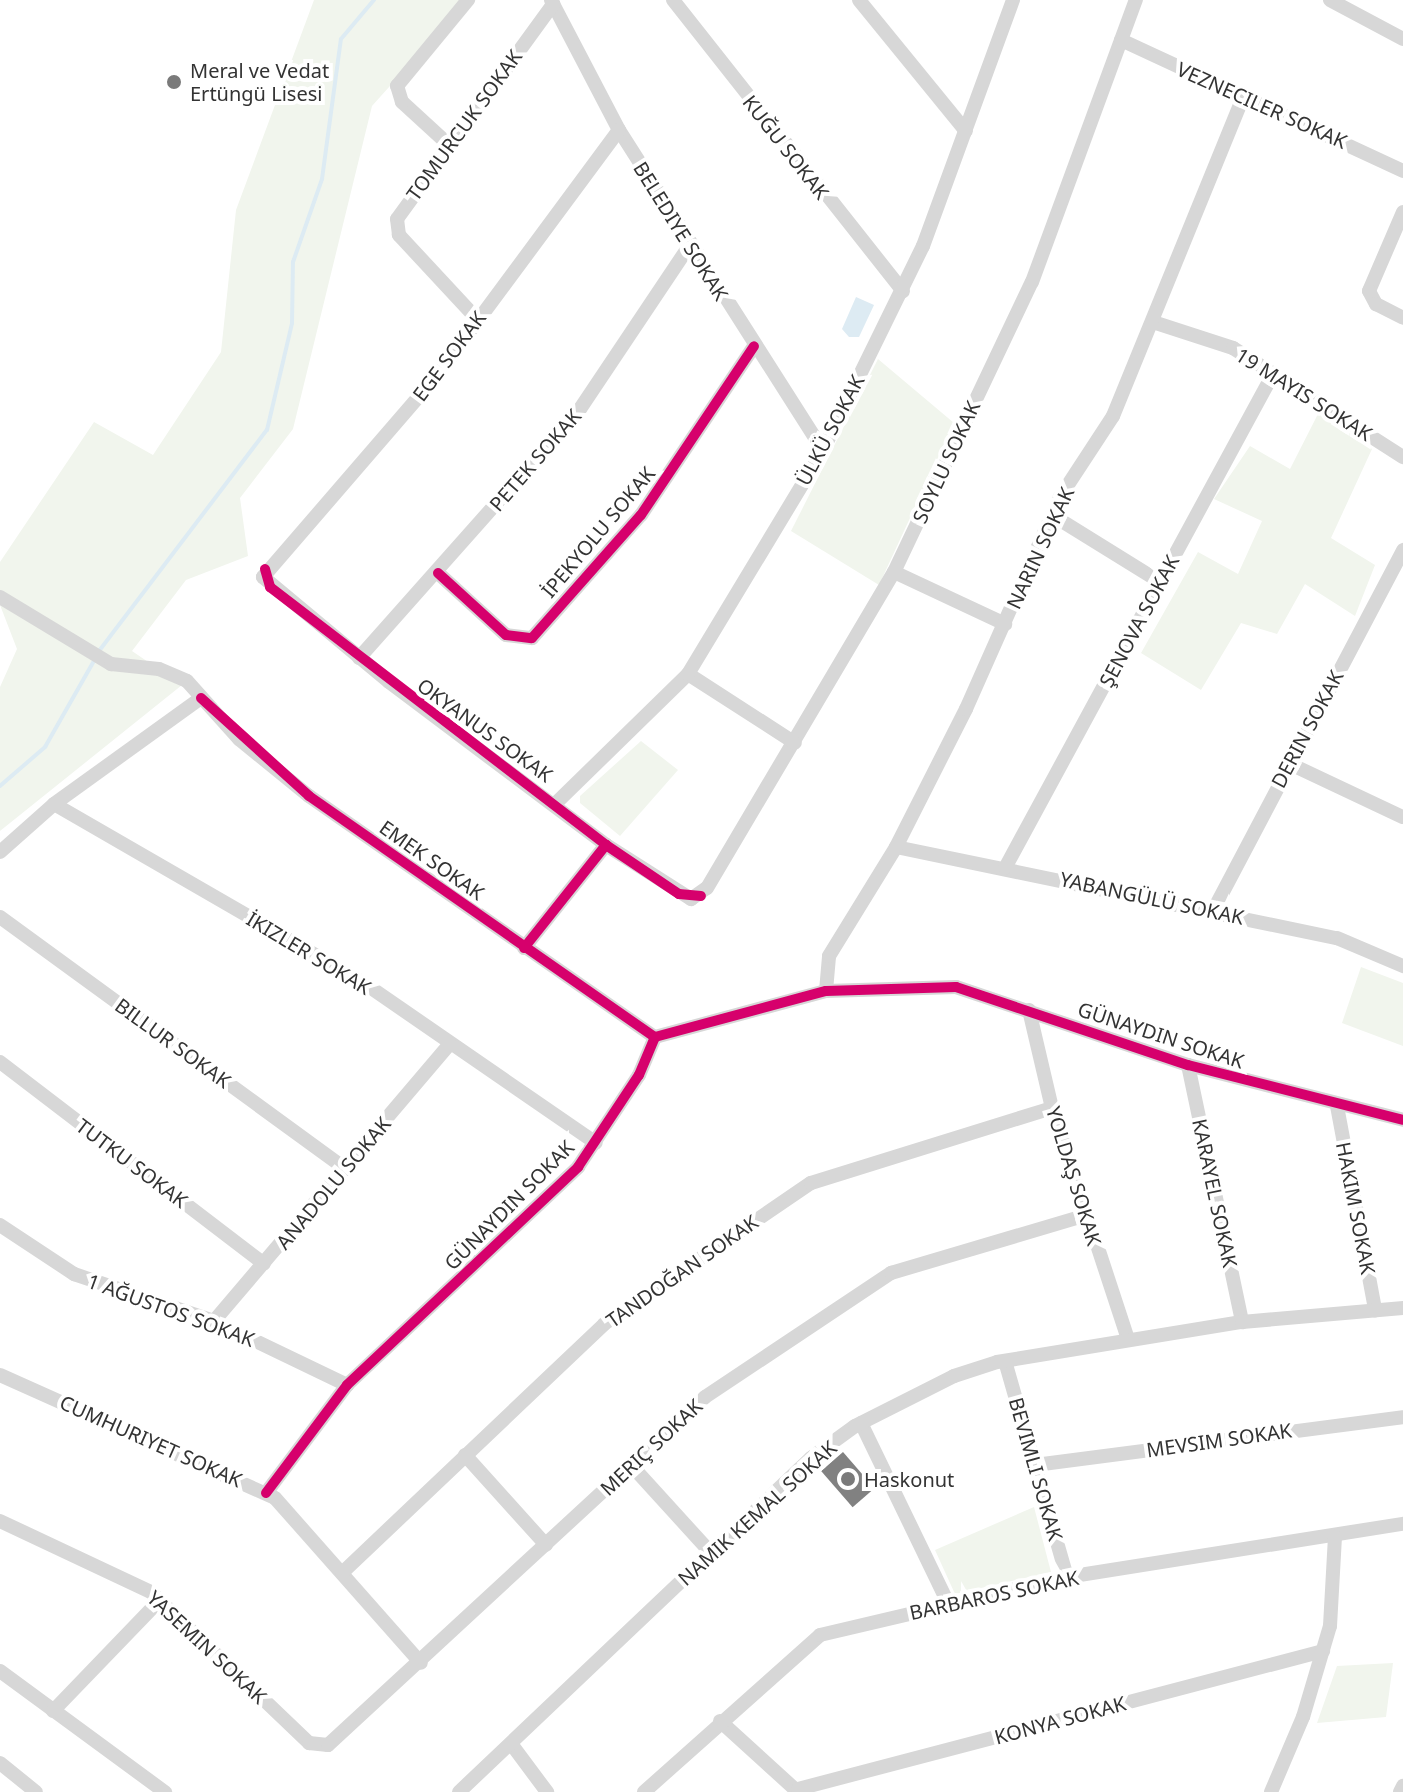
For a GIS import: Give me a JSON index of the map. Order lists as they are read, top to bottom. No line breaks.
{"streets":{"street":["VEZNECILER SOKAK","TOMURCUK SOKAK","KUĞU SOKAK","BELEDIYE SOKAK","EGE SOKAK","ÜLKÜ SOKAK","PETEK SOKAK","SOYLU SOKAK","İPEKYOLU SOKAK","NARIN SOKAK","ŞENOVA SOKAK","DERIN SOKAK","OKYANUS SOKAK","EMEK SOKAK","YABANGÜLÜ SOKAK","İKIZLER SOKAK","BILLUR SOKAK","TUTKU SOKAK","YOLDAŞ SOKAK","ANADOLU SOKAK","KARAYEL SOKAK","HAKIM SOKAK","TANDOĞAN SOKAK","1 AĞUSTOS SOKAK","MEVSIM SOKAK","CUMHURIYET SOKAK","MERIÇ SOKAK","BEVIMLI SOKAK","BARBAROS SOKAK","YASEMIN SOKAK","KONYA SOKAK"],"cycle path":["GÜNAYDIN SOKAK"]},"crossings":[["VEZNECILER SOKAK","SOYLU SOKAK"],["VEZNECILER SOKAK","NARIN SOKAK"],["TOMURCUK SOKAK","BELEDIYE SOKAK"],["TOMURCUK SOKAK","EGE SOKAK"],["KUĞU SOKAK","ÜLKÜ SOKAK"],["BELEDIYE SOKAK","EGE SOKAK"],["BELEDIYE SOKAK","ÜLKÜ SOKAK"],["BELEDIYE SOKAK","PETEK SOKAK"],["BELEDIYE SOKAK","İPEKYOLU SOKAK"],["EGE SOKAK","OKYANUS SOKAK"],["ÜLKÜ SOKAK","OKYANUS SOKAK"],["PETEK SOKAK","İPEKYOLU SOKAK"],["PETEK SOKAK","OKYANUS SOKAK"],["SOYLU SOKAK","OKYANUS SOKAK"],["NARIN SOKAK","YABANGÜLÜ SOKAK"],["ŞENOVA SOKAK","YABANGÜLÜ SOKAK"],["DERIN SOKAK","YABANGÜLÜ SOKAK"],["İKIZLER SOKAK","ANADOLU SOKAK"],["BILLUR SOKAK","ANADOLU SOKAK"],["TUTKU SOKAK","ANADOLU SOKAK"],["YOLDAŞ SOKAK","TANDOĞAN SOKAK"],["YOLDAŞ SOKAK","MERIÇ SOKAK"],["ANADOLU SOKAK","1 AĞUSTOS SOKAK"],["TANDOĞAN SOKAK","CUMHURIYET SOKAK"],["MEVSIM SOKAK","BEVIMLI SOKAK"],["CUMHURIYET SOKAK","MERIÇ SOKAK"],["MERIÇ SOKAK","YASEMIN SOKAK"],["BEVIMLI SOKAK","BARBAROS SOKAK"]],"places":["Meral ve Vedat Ertüngü Lisesi","Haskonut"]}
